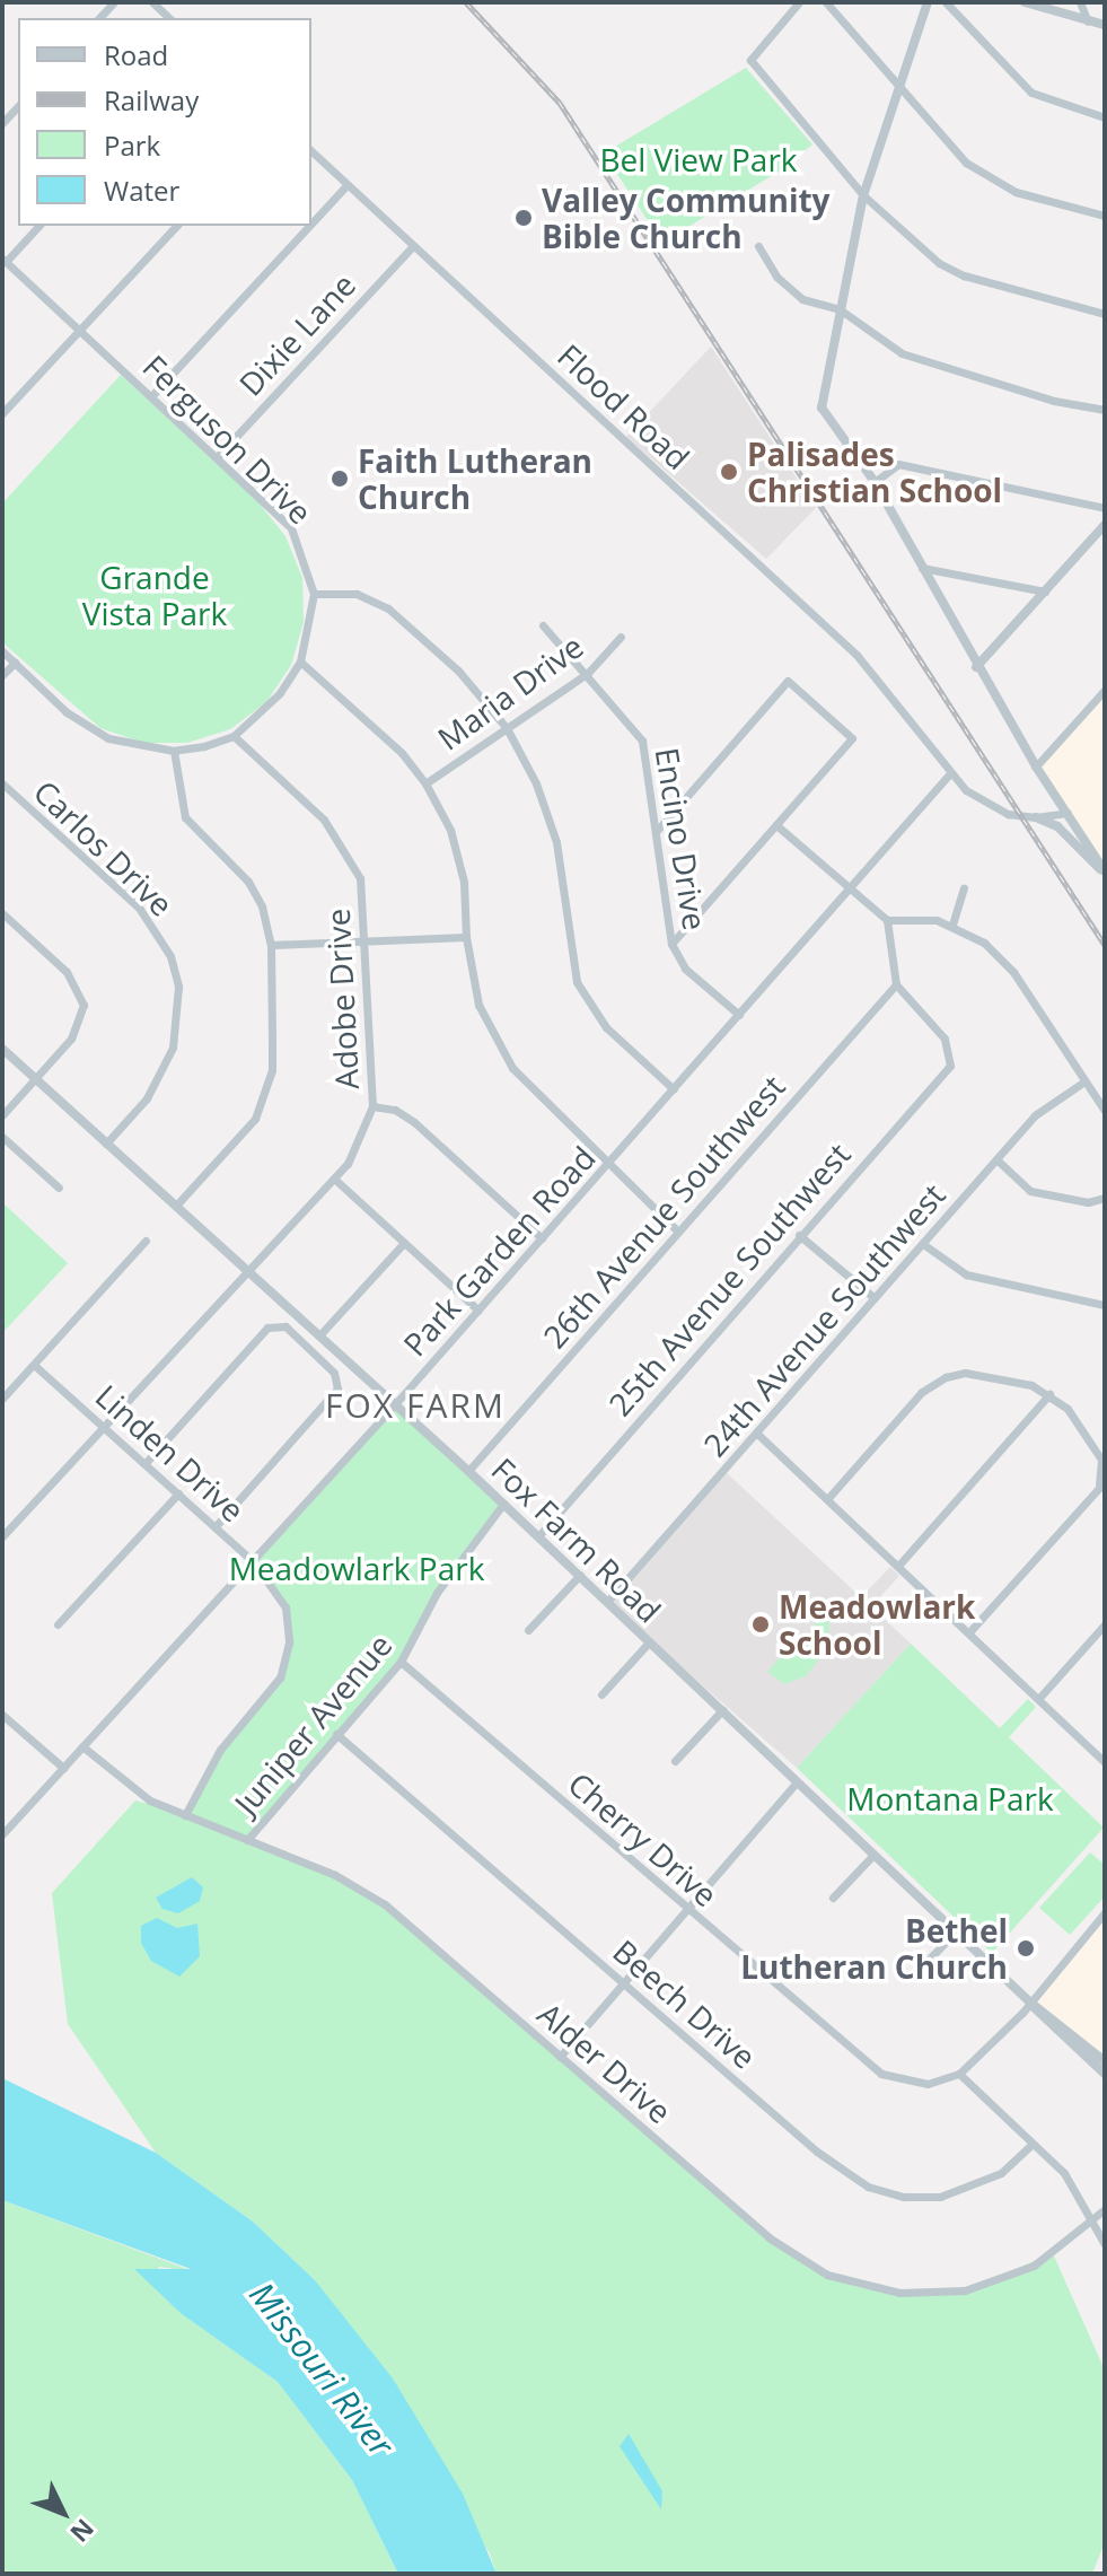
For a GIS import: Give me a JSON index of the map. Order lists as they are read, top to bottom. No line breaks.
{"streets":{"street":["Dixie Lane","Flood Road","Ferguson Drive","Maria Drive","Encino Drive","Carlos Drive","Adobe Drive","26th Avenue Southwest","Park Garden Road","25th Avenue Southwest","24th Avenue Southwest","Linden Drive","Fox Farm Road","Juniper Avenue","Cherry Drive","Beech Drive","Alder Drive"]},"crossings":[["Dixie Lane","Flood Road"],["Dixie Lane","Ferguson Drive"],["Flood Road","Park Garden Road"],["Maria Drive","Encino Drive"],["Encino Drive","Park Garden Road"],["Carlos Drive","Fox Farm Road"],["Adobe Drive","Linden Drive"],["Adobe Drive","Fox Farm Road"],["26th Avenue Southwest","25th Avenue Southwest"],["26th Avenue Southwest","Fox Farm Road"],["Park Garden Road","Linden Drive"],["Park Garden Road","Fox Farm Road"],["Park Garden Road","Alder Drive"],["25th Avenue Southwest","Fox Farm Road"],["24th Avenue Southwest","Fox Farm Road"],["Linden Drive","Alder Drive"],["Fox Farm Road","Juniper Avenue"],["Juniper Avenue","Cherry Drive"],["Juniper Avenue","Beech Drive"],["Juniper Avenue","Alder Drive"]],"districts":["FOX FARM"],"water":["Missouri River"],"parks":["Bel View Park","Grande Vista Park","Meadowlark Park","Montana Park"],"places":["Valley Community Bible Church","Palisades Christian School","Faith Lutheran Church","Meadowlark School","Bethel Lutheran Church"],"legend":["Road","Railway","Park","Water"],"north":"bottom right"}
